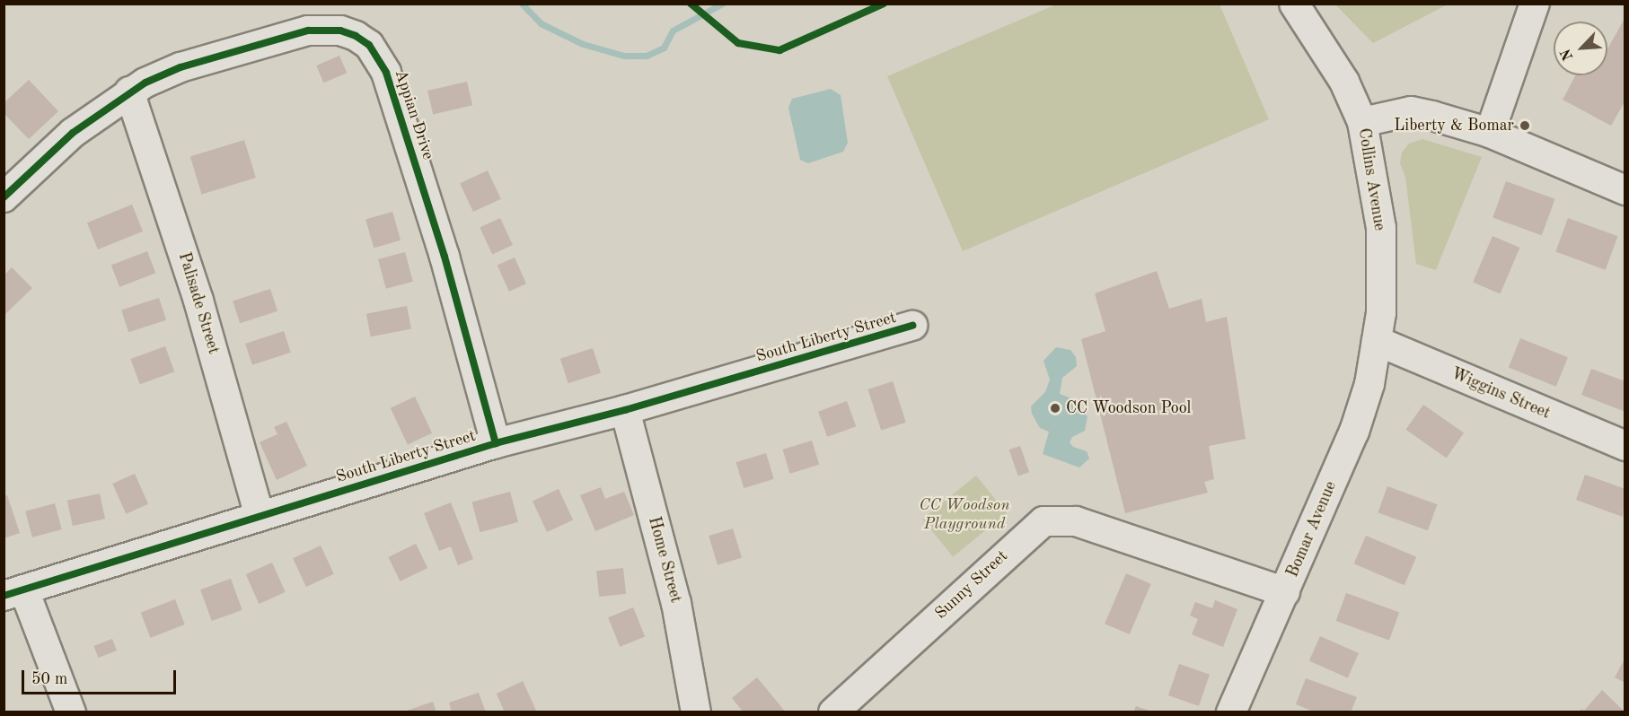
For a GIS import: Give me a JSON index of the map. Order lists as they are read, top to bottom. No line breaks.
{"streets":{"street":["Appian Drive","Collins Avenue","Palisade Street","South Liberty Street","Wiggins Street","Bomar Avenue","Home Street","Sunny Street"]},"crossings":[["Appian Drive","Palisade Street"],["Appian Drive","South Liberty Street"],["Collins Avenue","Wiggins Street"],["Collins Avenue","Bomar Avenue"],["Palisade Street","South Liberty Street"],["South Liberty Street","Home Street"],["Wiggins Street","Bomar Avenue"],["Bomar Avenue","Sunny Street"]],"parks":["CC Woodson Playground"],"places":["Liberty & Bomar","CC Woodson Pool"],"scale_bar":"50 m","north":"bottom left"}
